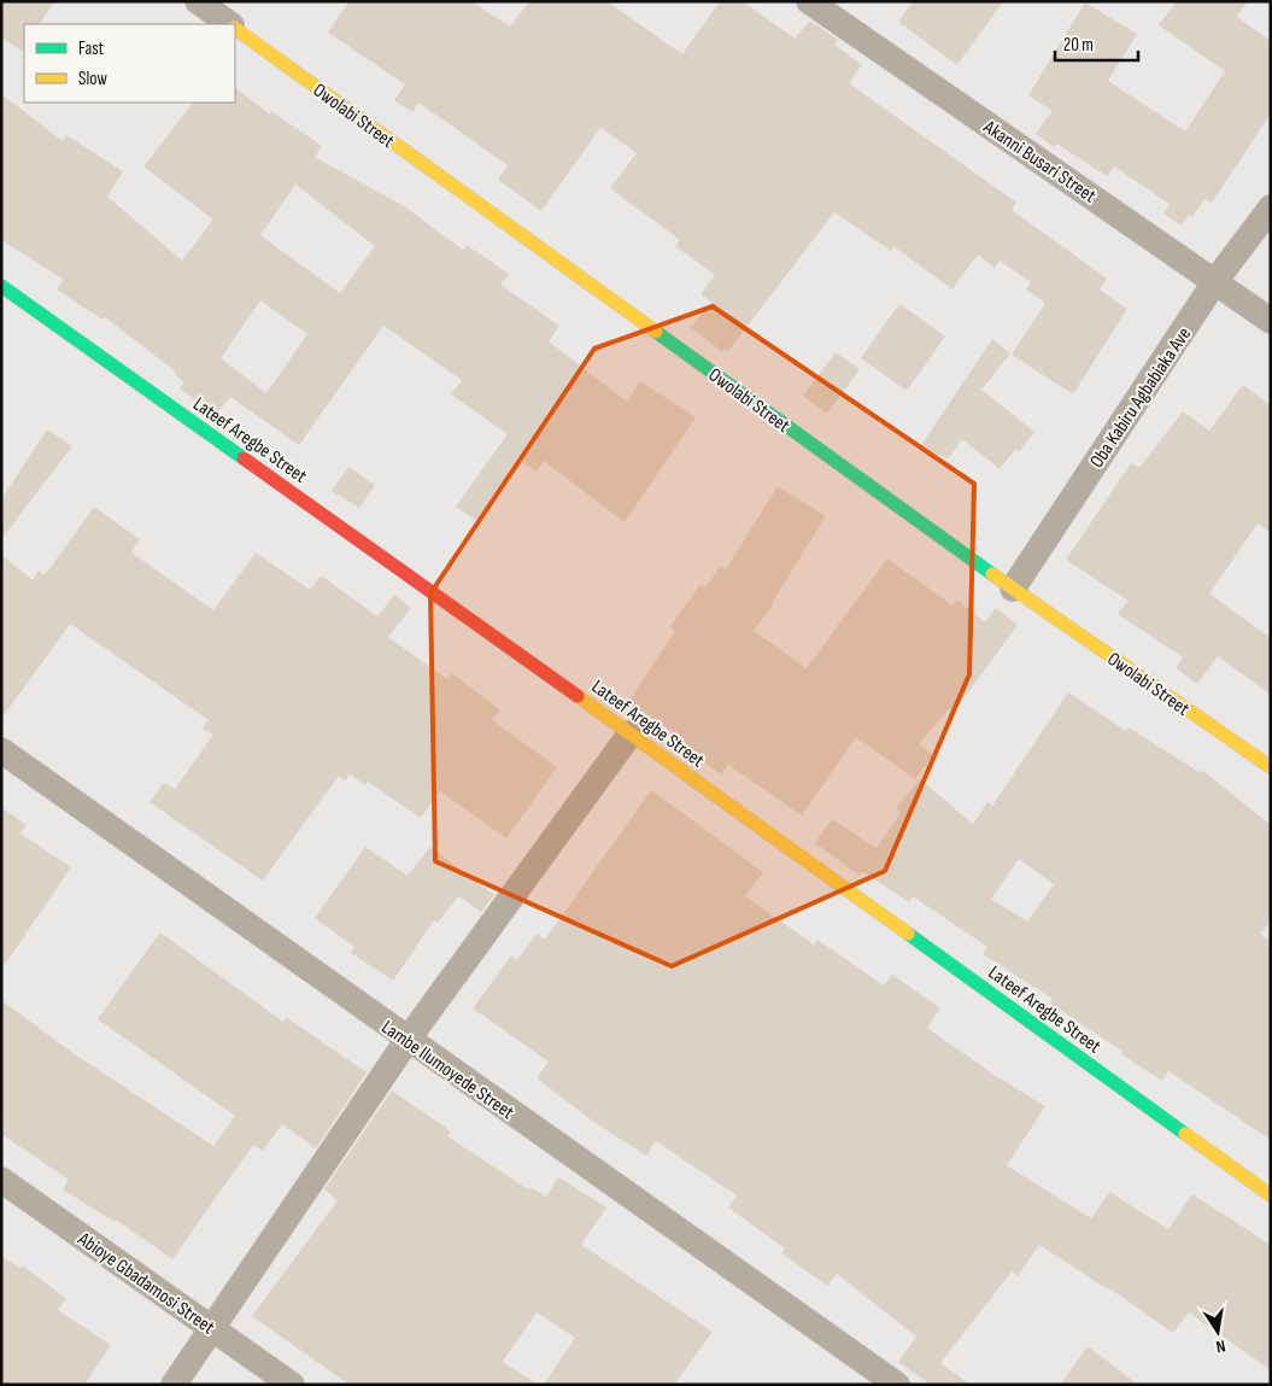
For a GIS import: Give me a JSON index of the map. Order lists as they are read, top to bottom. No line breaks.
{"streets":{"street":["Owolabi Street","Akanni Busari Street","Oba Kabiru Agbabiaka Ave","Lateef Aregbe Street","Lambe Ilumoyede Street","Abioye Gbadamosi Street"]},"crossings":[["Owolabi Street","Oba Kabiru Agbabiaka Ave"],["Akanni Busari Street","Oba Kabiru Agbabiaka Ave"]],"legend":["Fast","Slow"],"scale_bar":"20 m","north":"bottom"}
